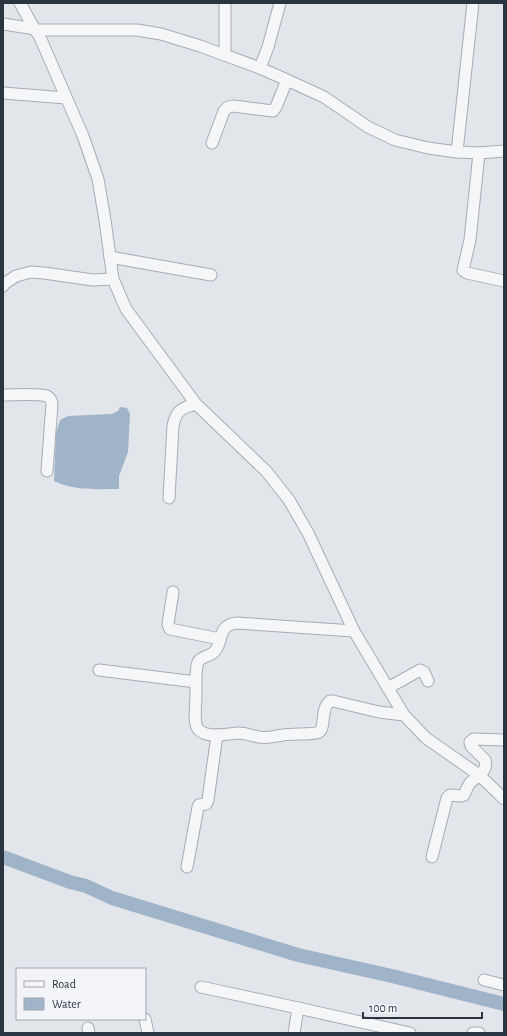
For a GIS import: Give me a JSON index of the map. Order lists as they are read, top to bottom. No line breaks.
{"legend":["Road","Water"],"scale_bar":"100 m"}
